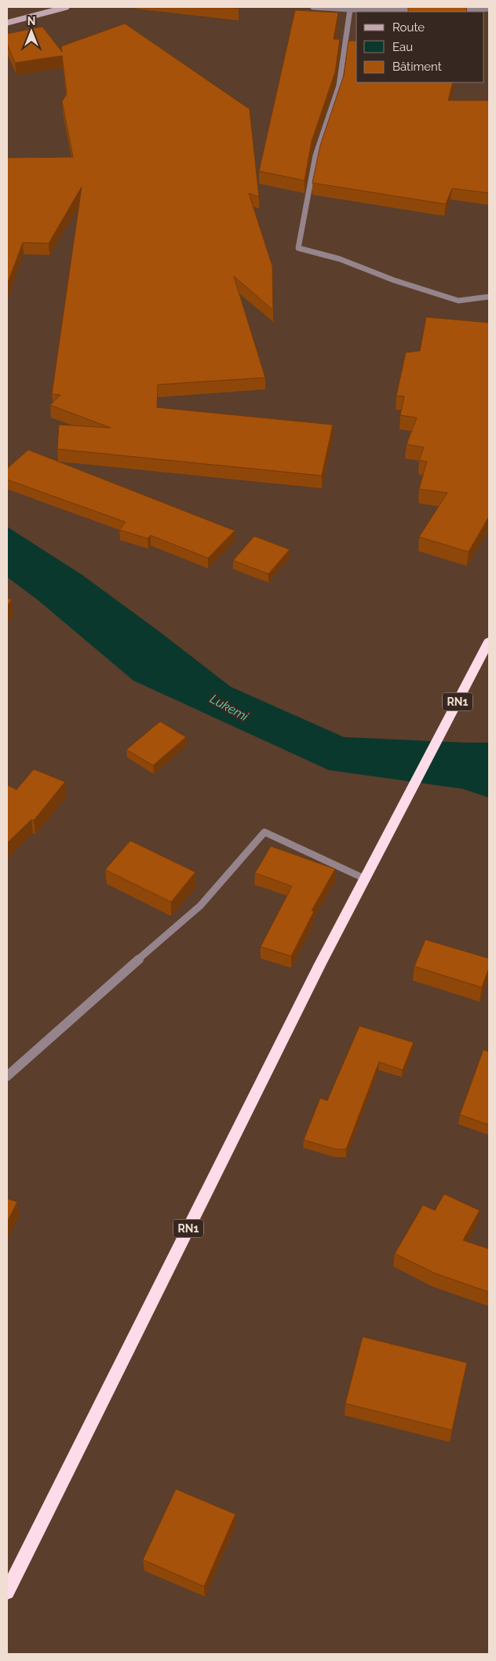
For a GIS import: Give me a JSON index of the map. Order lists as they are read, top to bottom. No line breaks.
{"streets":{"highway":["RN1"]},"water":["Lukemi"],"legend":["Route","Eau","Bâtiment"],"north":"top"}
